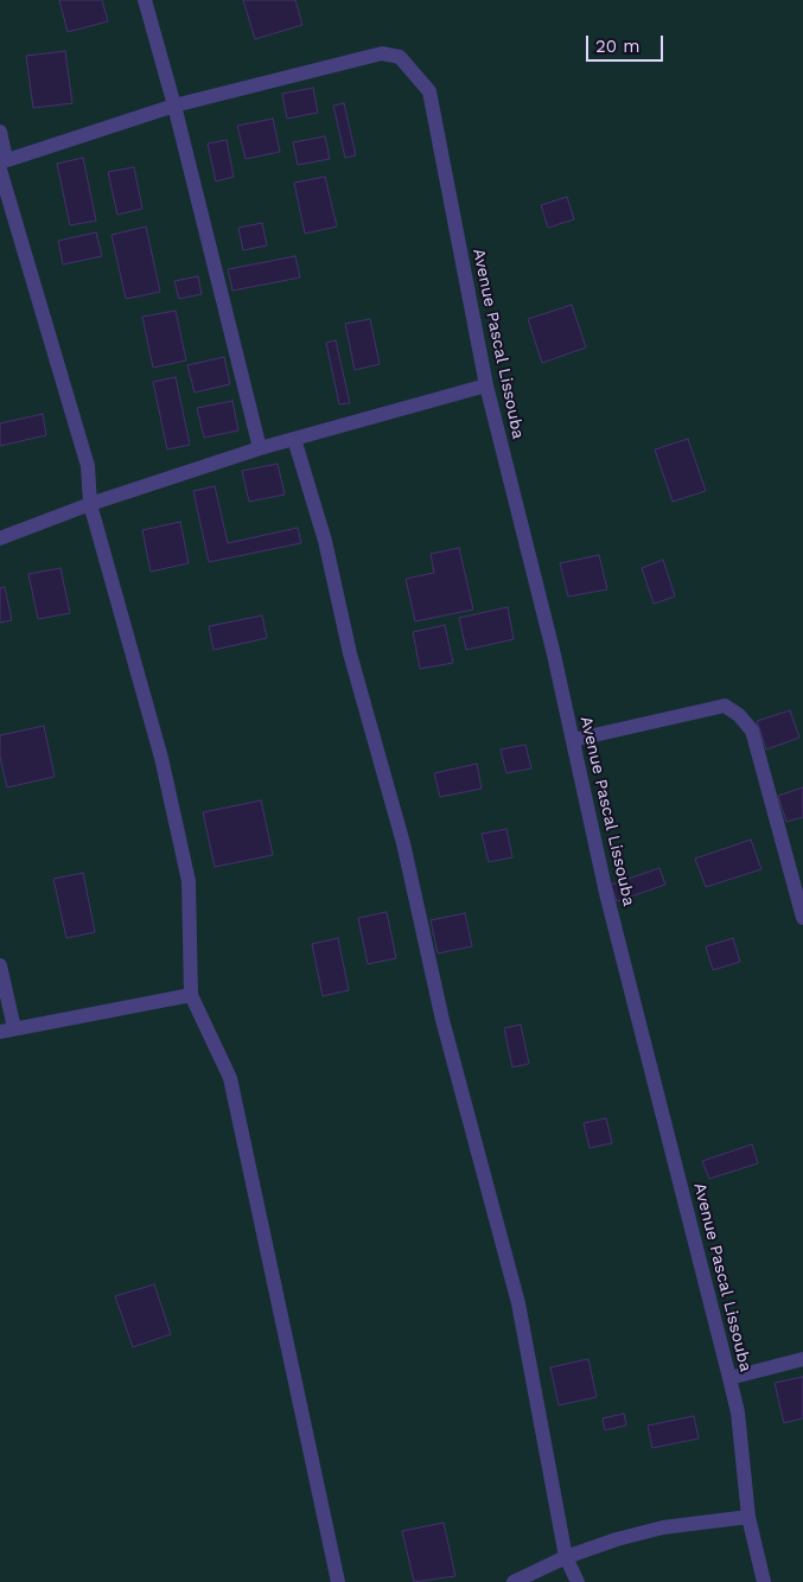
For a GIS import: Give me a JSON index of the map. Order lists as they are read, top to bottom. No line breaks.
{"streets":{"street":["Avenue Pascal Lissouba"]},"scale_bar":"20 m"}
